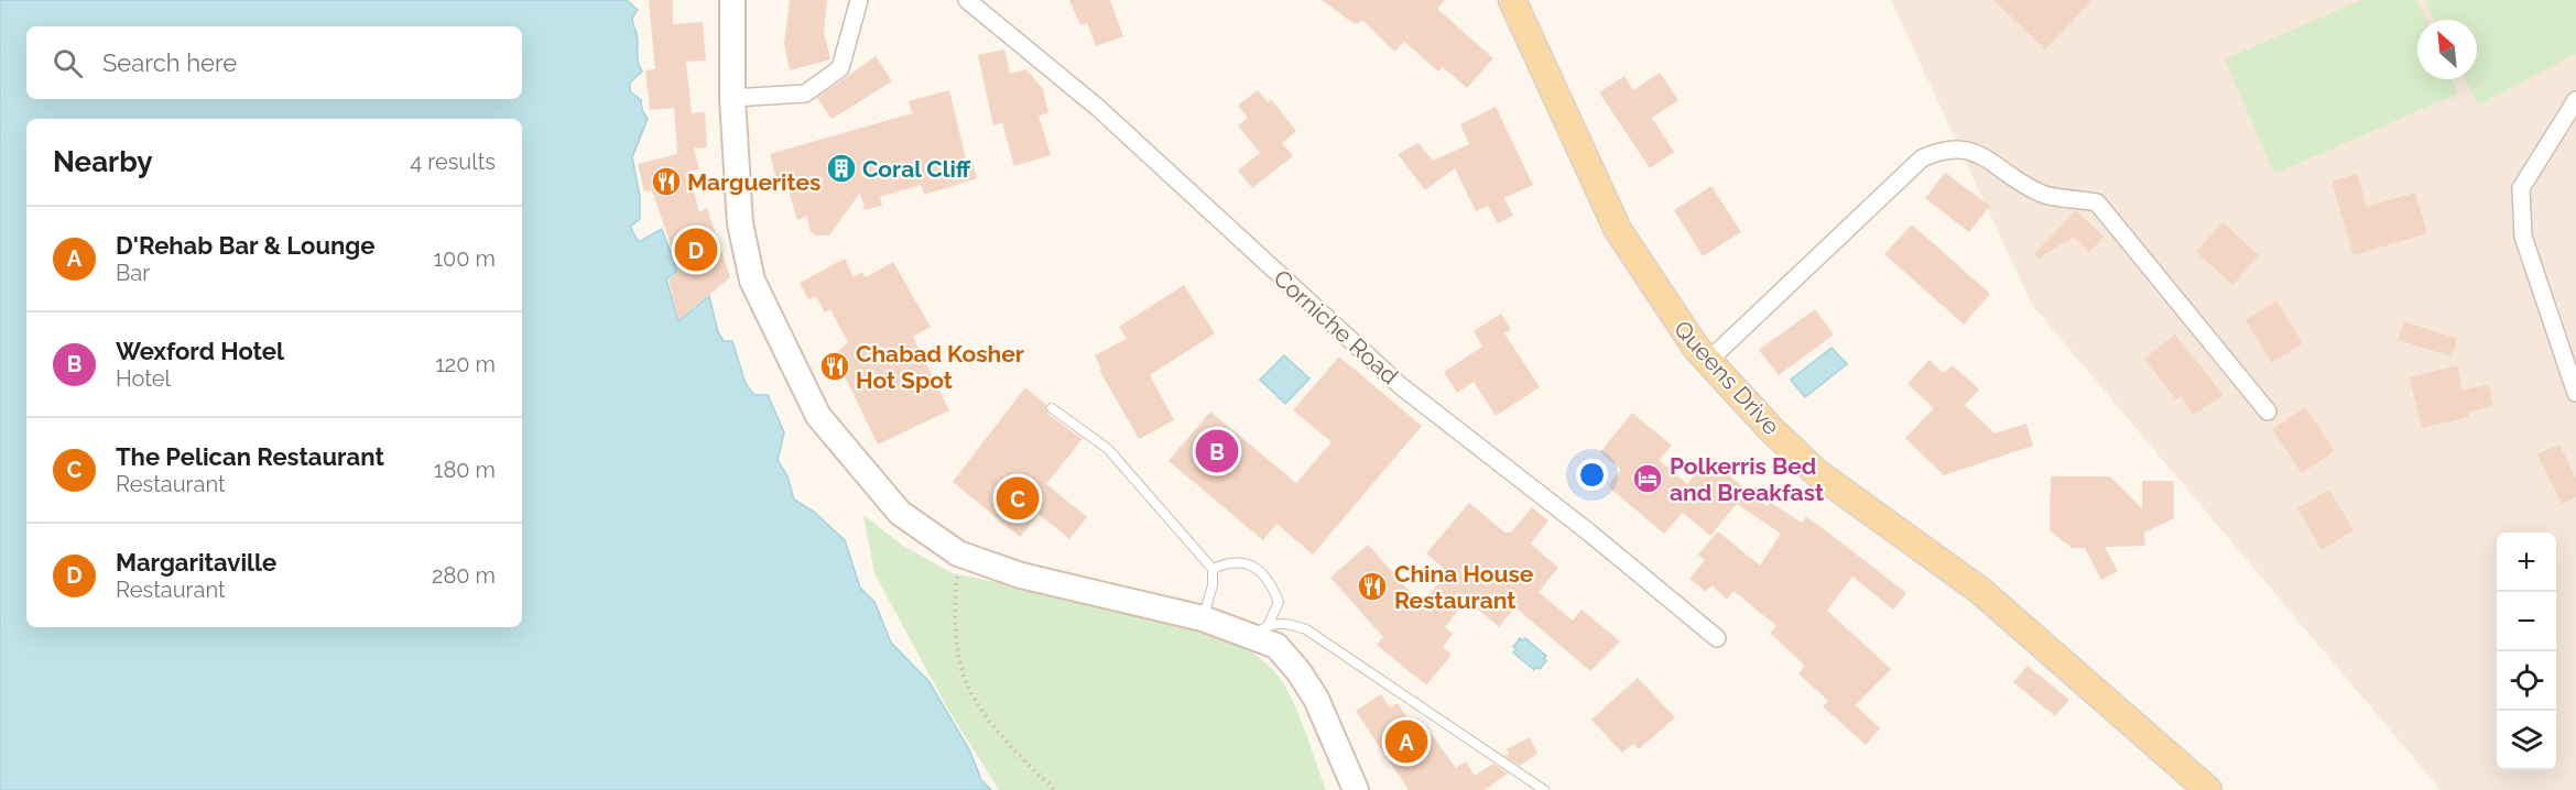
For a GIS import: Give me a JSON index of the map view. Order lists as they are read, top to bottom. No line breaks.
{"streets":{"main road":["Queens Drive"],"street":["Corniche Road"]},"places":{"building":["Coral Cliff"],"restaurant":["Marguerites","Chabad Kosher Hot Spot","China House Restaurant"],"hotel":["Polkerris Bed and Breakfast"]},"north":"top left","page":{"search":"Search here","heading":["Nearby","4 results"],"list":[{"mark":"A","name":"D'Rehab Bar & Lounge","note":"Bar","value":"100 m"},{"mark":"B","name":"Wexford Hotel","note":"Hotel","value":"120 m"},{"mark":"C","name":"The Pelican Restaurant","note":"Restaurant","value":"180 m"},{"mark":"D","name":"Margaritaville","note":"Restaurant","value":"280 m"}],"pins":["D","B","C","A"],"map_buttons":["+","−"]}}
